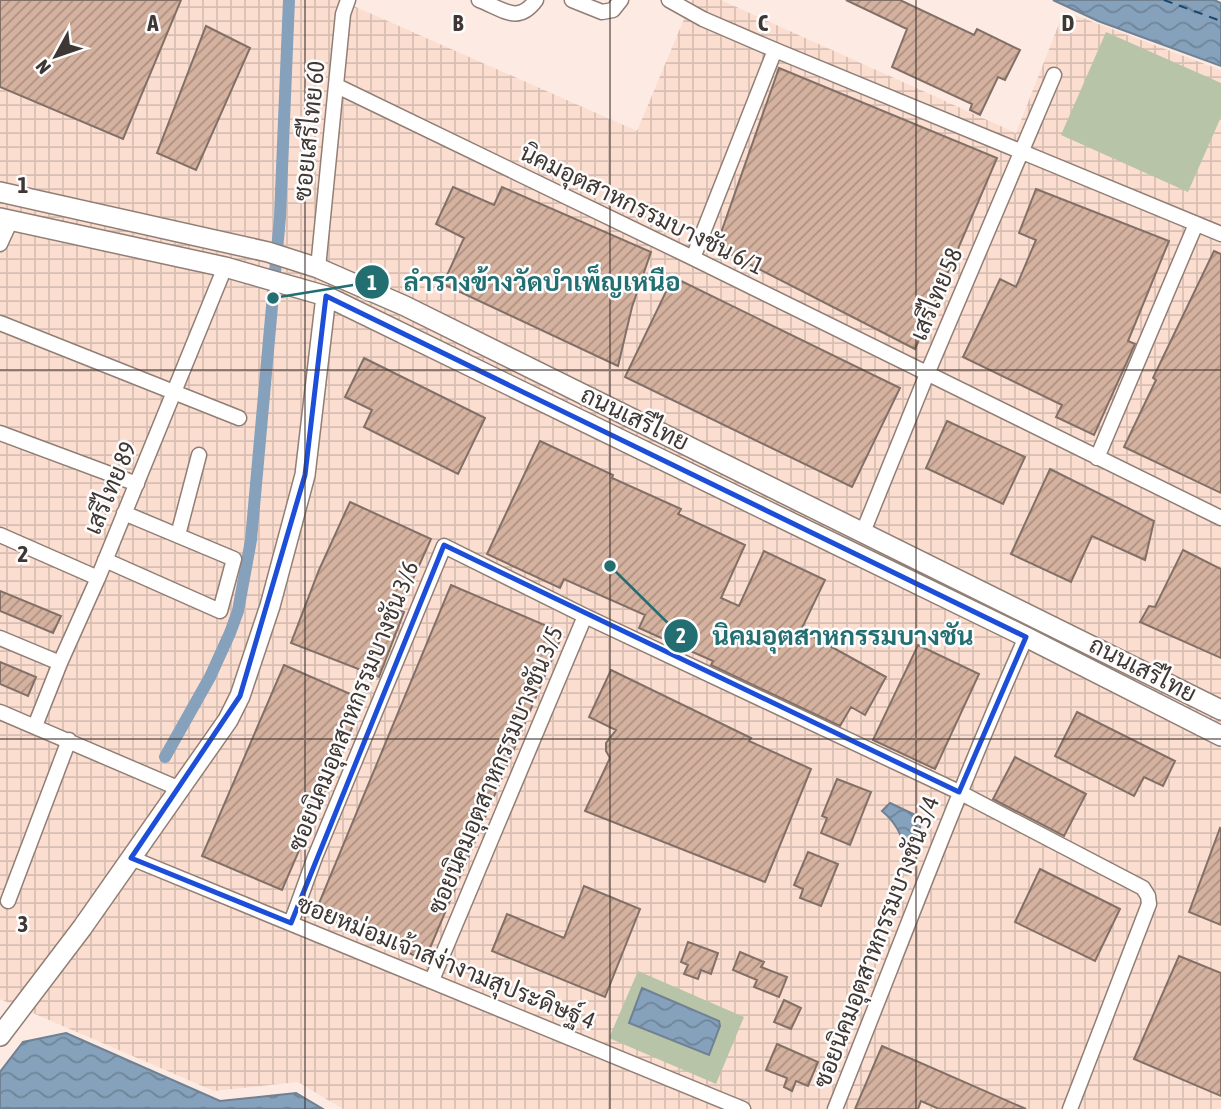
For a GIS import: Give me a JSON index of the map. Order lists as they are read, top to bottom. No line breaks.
{"streets":{"main road":["ถนนเสรีไทย"],"street":["ซอยเสรีไทย 60","นิคมอุตสาหกรรมบางชัน 6/1","เสรีไทย 58","เสรีไทย 89","ซอยนิคมอุตสาหกรรมบางชัน 3/6","ซอยนิคมอุตสาหกรรมบางชัน 3/5","ซอยนิคมอุตสาหกรรมบางชัน 3/4","ซอยหม่อมเจ้าสง่างามสุประดิษฐ์ 4"]},"crossings":[["ซอยเสรีไทย 60","นิคมอุตสาหกรรมบางชัน 6/1"],["ซอยเสรีไทย 60","ถนนเสรีไทย"],["นิคมอุตสาหกรรมบางชัน 6/1","เสรีไทย 58"],["เสรีไทย 58","ถนนเสรีไทย"],["ถนนเสรีไทย","เสรีไทย 89"],["ถนนเสรีไทย","ซอยนิคมอุตสาหกรรมบางชัน 3/4"],["ซอยนิคมอุตสาหกรรมบางชัน 3/6","ซอยนิคมอุตสาหกรรมบางชัน 3/5"],["ซอยนิคมอุตสาหกรรมบางชัน 3/6","ซอยหม่อมเจ้าสง่างามสุประดิษฐ์ 4"],["ซอยนิคมอุตสาหกรรมบางชัน 3/5","ซอยหม่อมเจ้าสง่างามสุประดิษฐ์ 4"]],"places":["ลำรางข้างวัดบำเพ็ญเหนือ","นิคมอุตสาหกรรมบางชัน"],"north":"bottom left","grid":{"columns":["A","B","C","D"],"rows":["1","2","3"]}}
